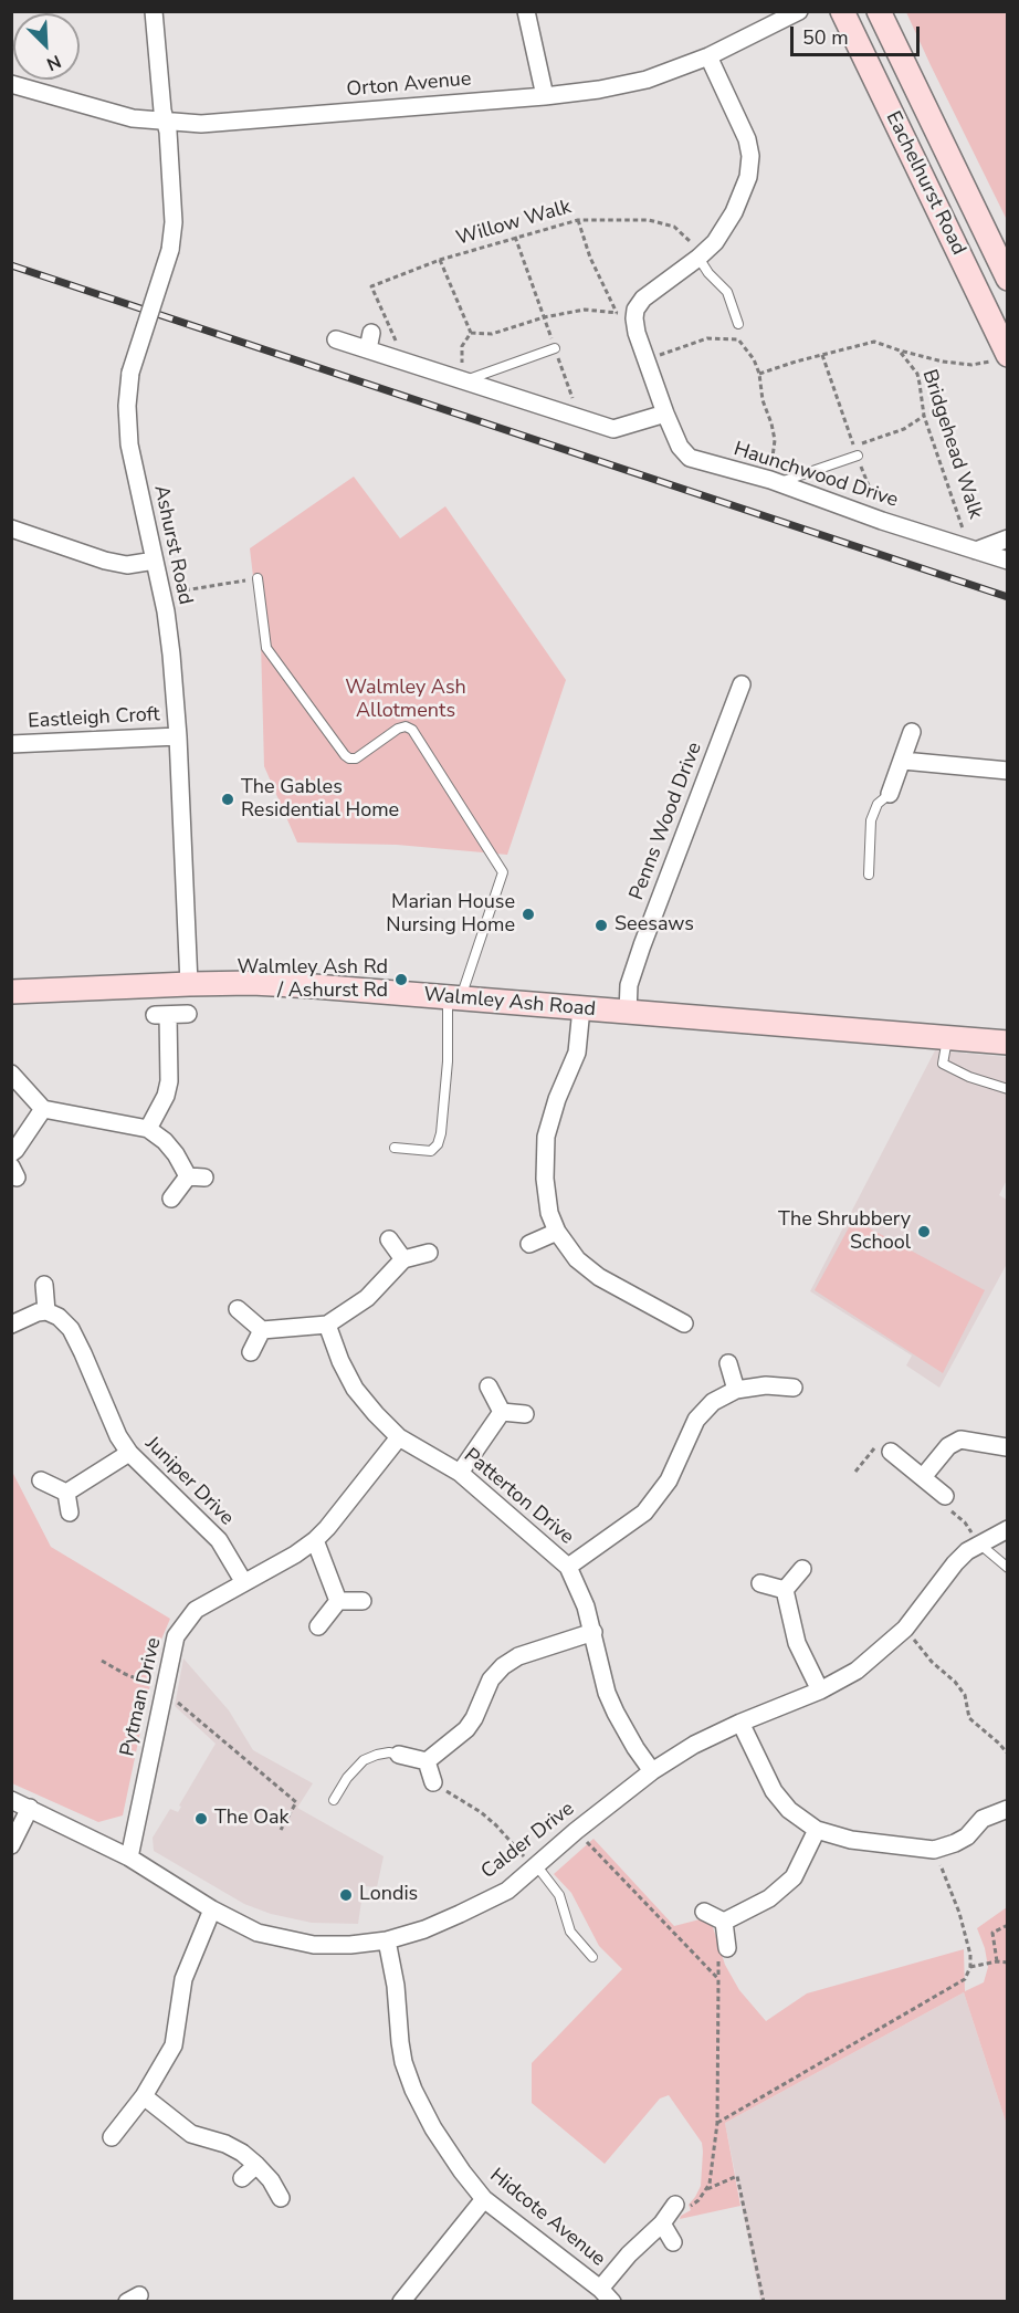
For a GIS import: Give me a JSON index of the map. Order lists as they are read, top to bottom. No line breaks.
{"streets":{"street":["Orton Avenue","Eachelhurst Road","Haunchwood Drive","Ashurst Road","Eastleigh Croft","Penns Wood Drive","Walmley Ash Road","Juniper Drive","Patterton Drive","Pytman Drive","Calder Drive","Hidcote Avenue"],"path":["Willow Walk","Bridgehead Walk"]},"crossings":[["Orton Avenue","Ashurst Road"],["Eachelhurst Road","Bridgehead Walk"],["Bridgehead Walk","Haunchwood Drive"],["Ashurst Road","Eastleigh Croft"],["Ashurst Road","Walmley Ash Road"],["Penns Wood Drive","Walmley Ash Road"],["Juniper Drive","Pytman Drive"],["Patterton Drive","Pytman Drive"],["Patterton Drive","Calder Drive"],["Pytman Drive","Calder Drive"],["Calder Drive","Hidcote Avenue"]],"parks":["Walmley Ash Allotments"],"places":["The Gables Residential Home","Marian House Nursing Home","Seesaws","Walmley Ash Rd / Ashurst Rd","The Shrubbery School","The Oak","Londis"],"scale_bar":"50 m","north":"bottom right"}
